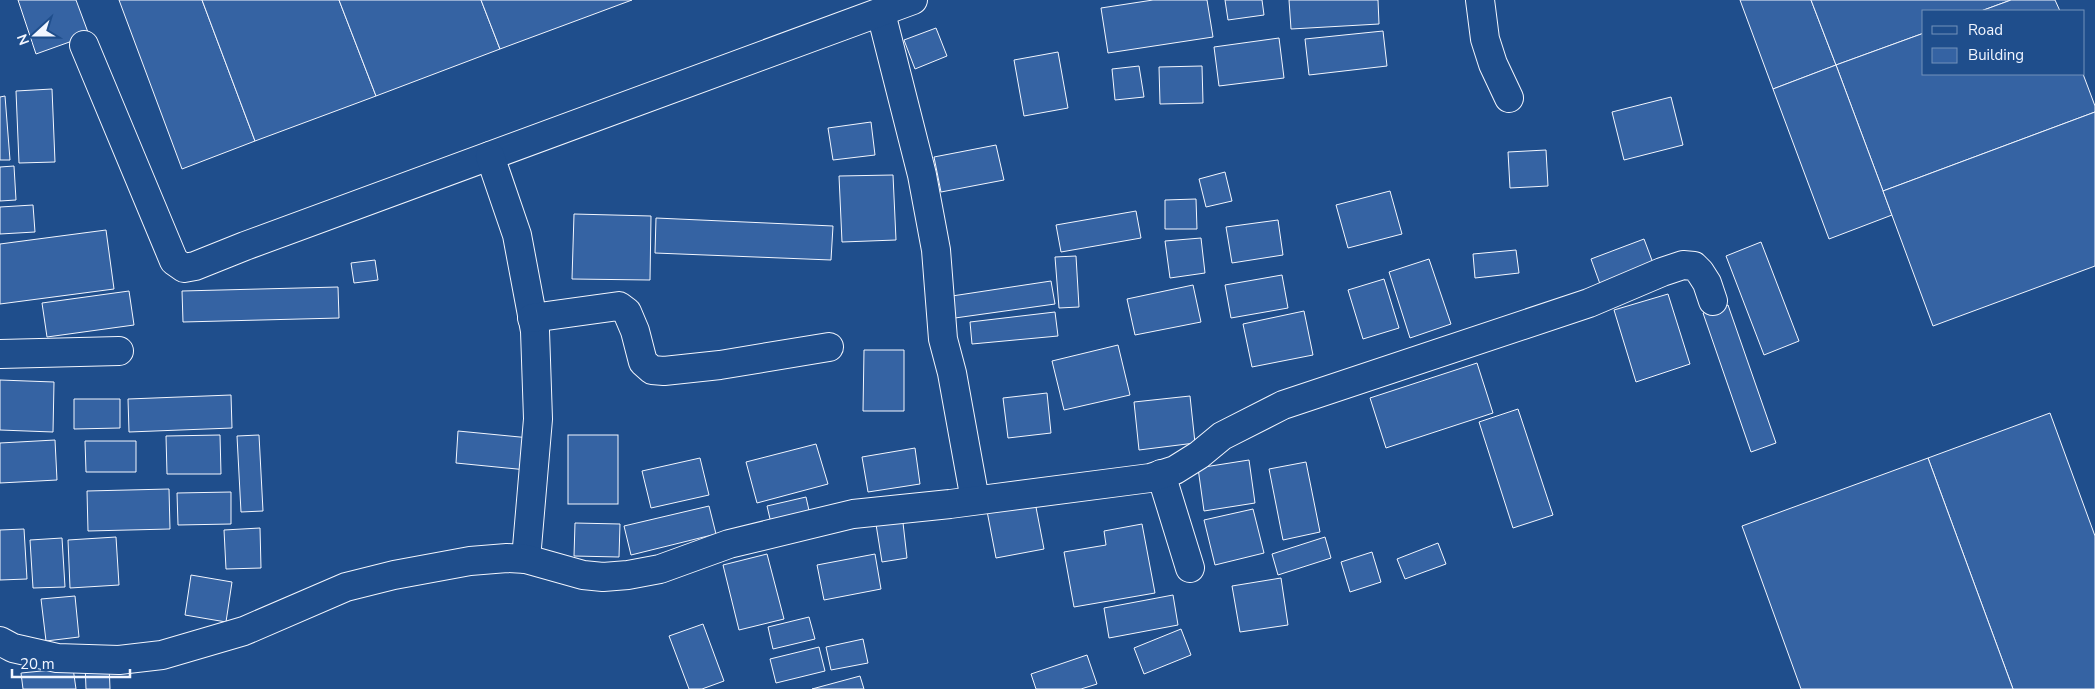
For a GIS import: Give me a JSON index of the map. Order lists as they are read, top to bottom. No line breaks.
{"legend":["Road","Building"],"scale_bar":"20 m","north":"left"}
